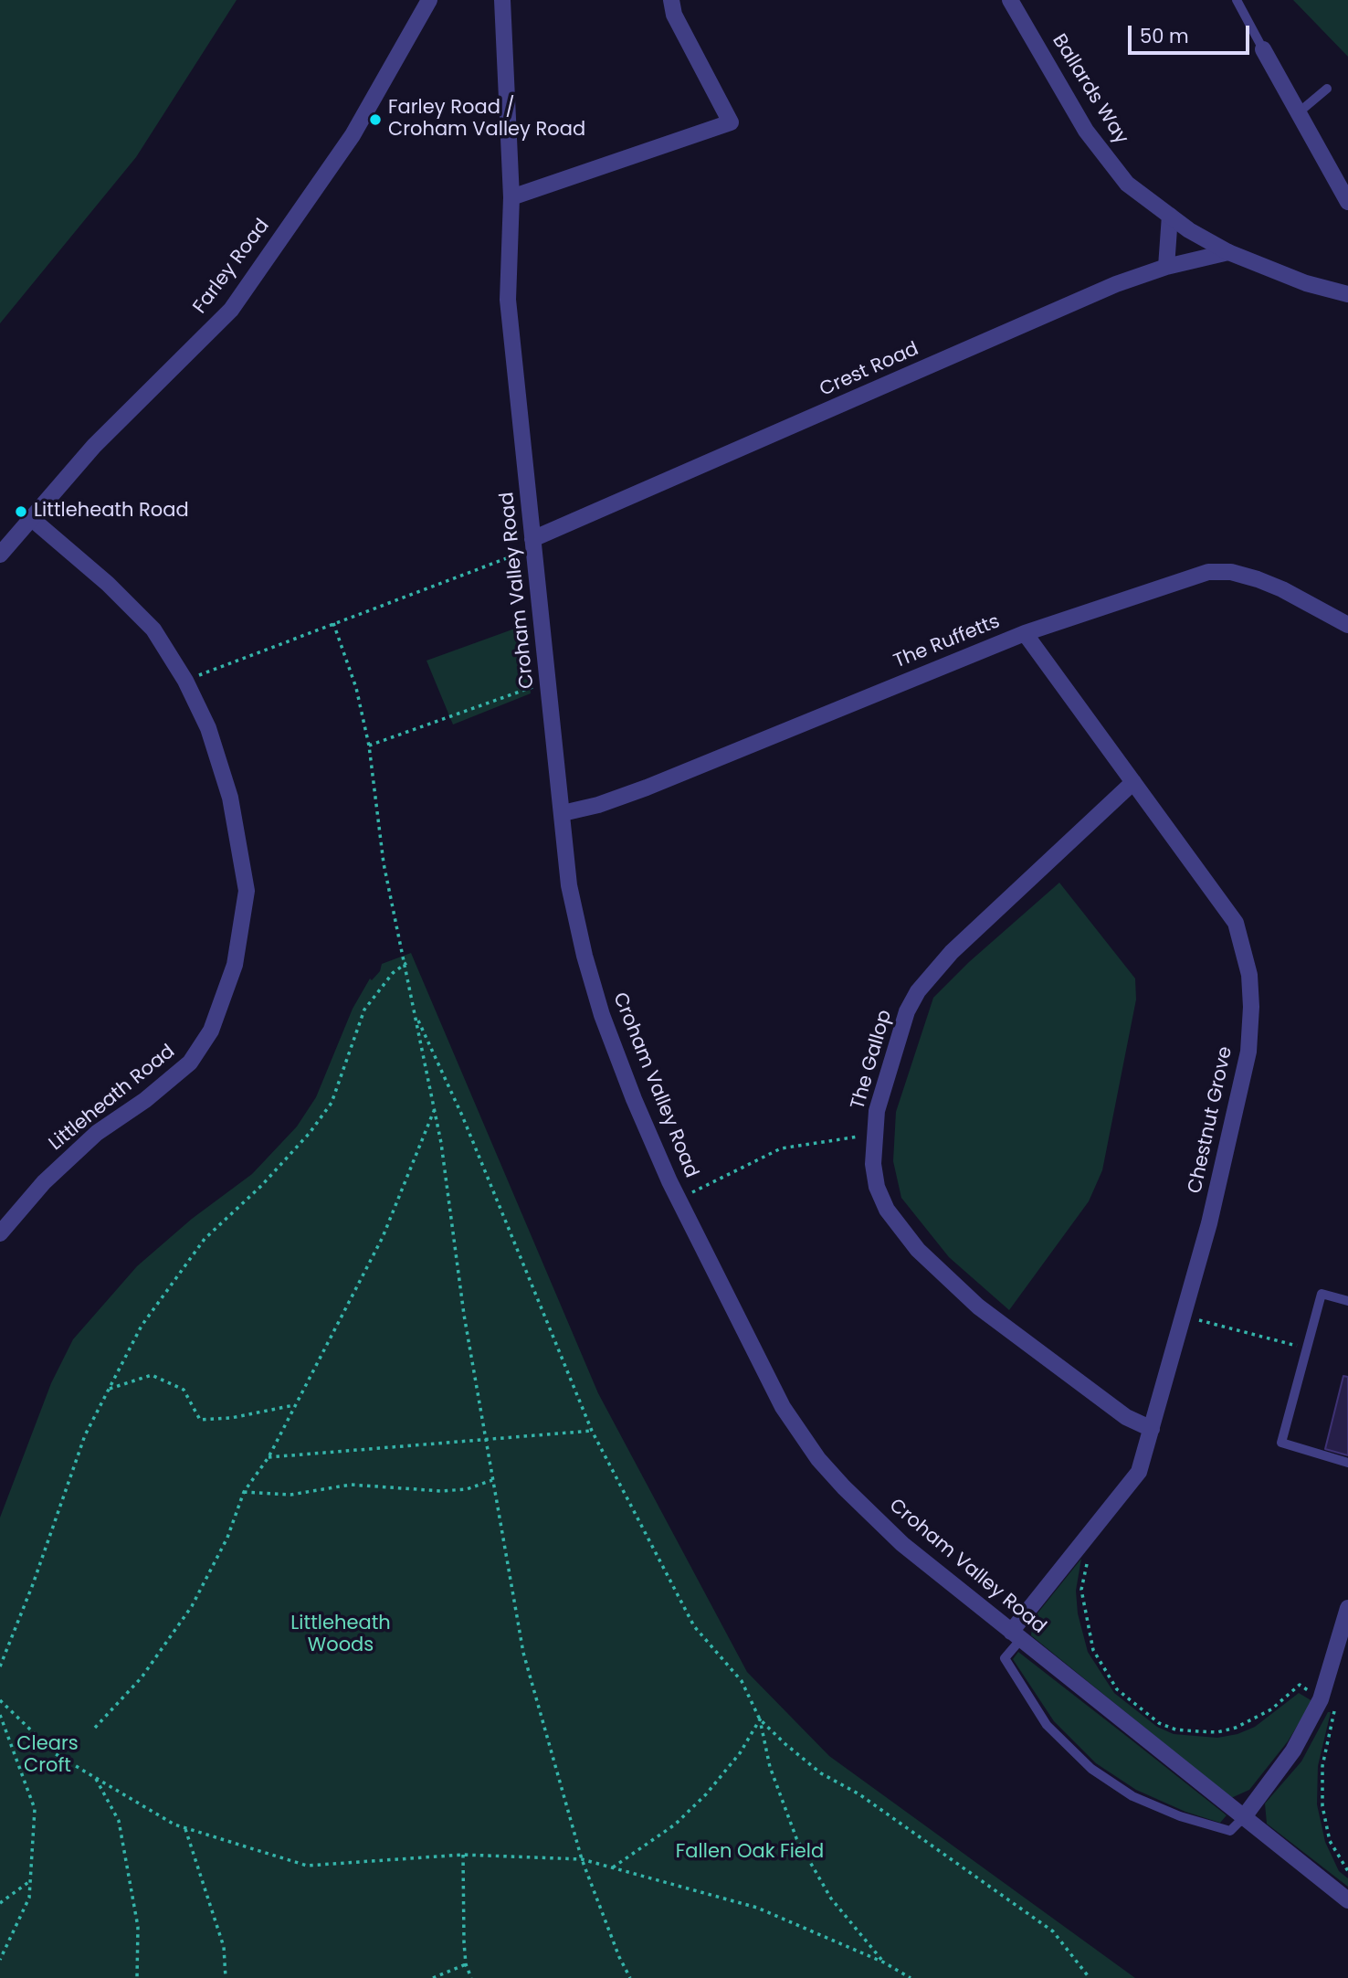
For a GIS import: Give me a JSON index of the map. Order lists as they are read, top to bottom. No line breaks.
{"streets":{"street":["Ballards Way","Farley Road","Crest Road","Croham Valley Road","The Ruffetts","The Gallop","Littleheath Road","Chestnut Grove"]},"crossings":[["Ballards Way","Crest Road"],["Farley Road","Littleheath Road"],["Crest Road","Croham Valley Road"],["Croham Valley Road","The Ruffetts"],["Croham Valley Road","Chestnut Grove"],["The Ruffetts","Chestnut Grove"],["The Gallop","Chestnut Grove"]],"parks":["Littleheath Woods","Clears Croft","Fallen Oak Field"],"places":["Farley Road / Croham Valley Road","Littleheath Road"],"scale_bar":"50 m"}
